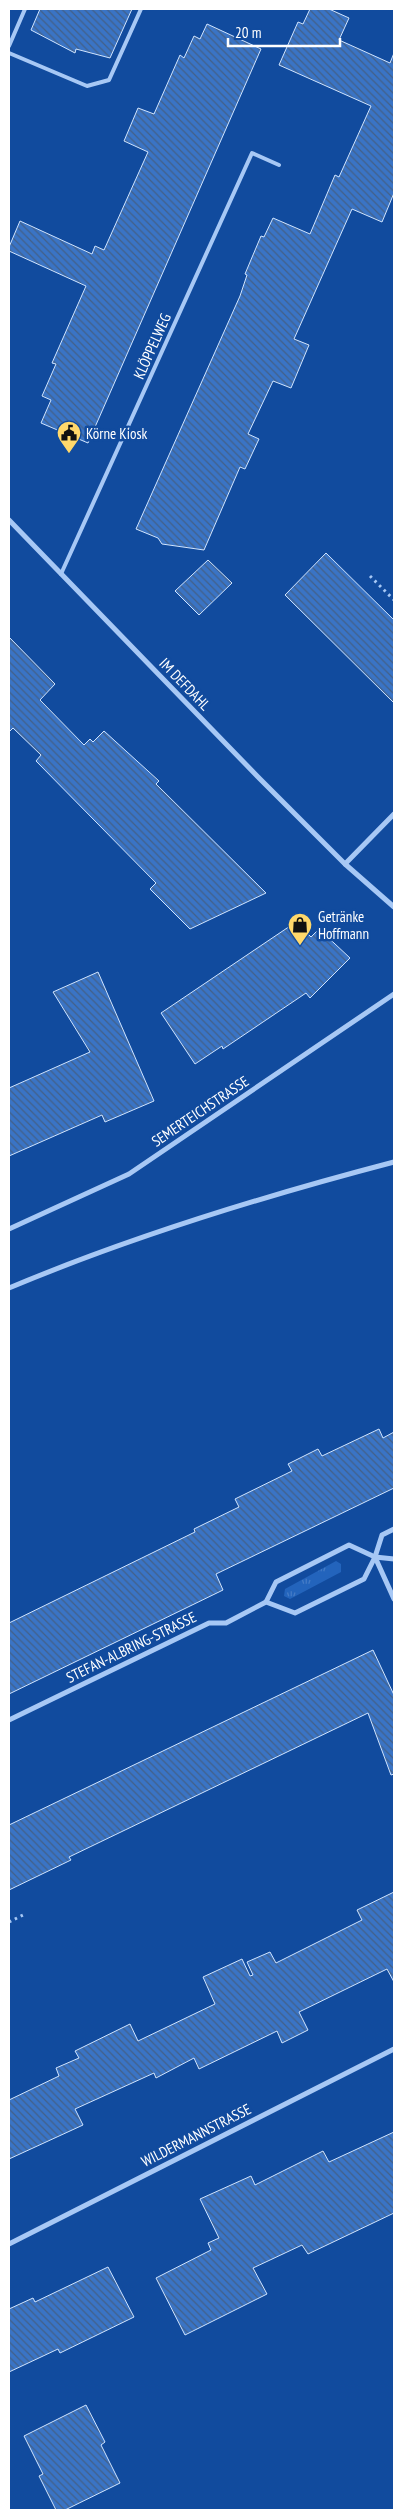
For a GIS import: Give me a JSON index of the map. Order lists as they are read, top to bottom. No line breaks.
{"streets":{"street":["IM DEFDAHL","SEMERTEICHSTRASSE","STEFAN-ALBRING-STRASSE","WILDERMANNSTRASSE"],"lane":["KLÖPPELWEG"]},"crossings":[["KLÖPPELWEG","IM DEFDAHL"]],"places":{"public building":["Körne Kiosk"],"shop":["Getränke Hoffmann"]},"scale_bar":"20 m"}
